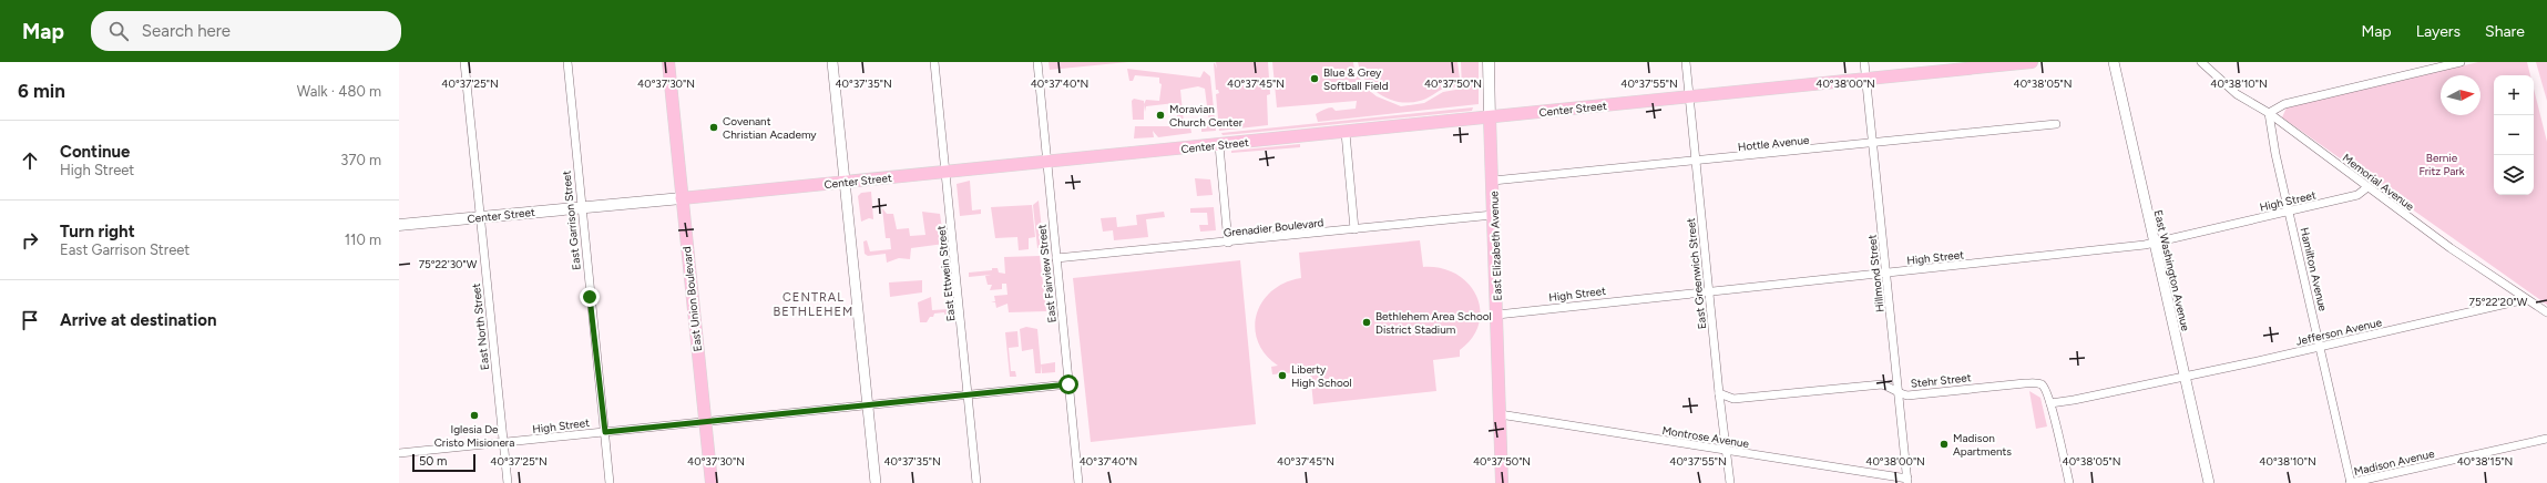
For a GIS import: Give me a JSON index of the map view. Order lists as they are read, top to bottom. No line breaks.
{"streets":{"main road":["Center Street","East Elizabeth Avenue","East Union Boulevard"],"street":["Hottle Avenue","Memorial Avenue","High Street","East Garrison Street","Grenadier Boulevard","Hamilton Avenue","East Washington Avenue","East Ettwein Street","East Fairview Street","East Greenwich Street","Hillmond Street","East North Street","Jefferson Avenue","Stehr Street","Montrose Avenue","Madison Avenue"]},"crossings":[["Center Street","East Garrison Street"],["Center Street","East Elizabeth Avenue"],["Center Street","East Ettwein Street"],["Center Street","East Fairview Street"],["Center Street","East Greenwich Street"],["Center Street","Hillmond Street"],["Center Street","East Union Boulevard"],["Center Street","East North Street"],["Hottle Avenue","East Elizabeth Avenue"],["Hottle Avenue","East Greenwich Street"],["Hottle Avenue","Hillmond Street"],["Memorial Avenue","High Street"],["Memorial Avenue","Hamilton Avenue"],["Memorial Avenue","Jefferson Avenue"],["High Street","East Garrison Street"],["High Street","East Elizabeth Avenue"],["High Street","Hamilton Avenue"],["High Street","East Washington Avenue"],["High Street","East Ettwein Street"],["High Street","East Fairview Street"],["High Street","East Greenwich Street"],["High Street","Hillmond Street"],["High Street","East Union Boulevard"],["High Street","East North Street"],["Grenadier Boulevard","East Elizabeth Avenue"],["Grenadier Boulevard","East Fairview Street"],["East Elizabeth Avenue","Montrose Avenue"],["Hamilton Avenue","Jefferson Avenue"],["Hamilton Avenue","Madison Avenue"],["East Washington Avenue","Jefferson Avenue"],["East Greenwich Street","Stehr Street"],["East Greenwich Street","Montrose Avenue"],["Hillmond Street","Stehr Street"],["Hillmond Street","Montrose Avenue"],["Jefferson Avenue","Stehr Street"]],"districts":["CENTRAL BETHLEHEM"],"parks":["Bernie Fritz Park"],"places":["Blue & Grey Softball Field","Moravian Church Center","Covenant Christian Academy","Bethlehem Area School District Stadium","Liberty High School","Iglesia De Cristo Misionera","Madison Apartments"],"scale_bar":"50 m","north":"right","page":{"header":"Map","search":"Search here","nav":["Map","Layers","Share"],"heading":["6 min","Walk · 480 m"],"map_buttons":["+","−"],"list":[["Continue","High Street","370 m"],["Turn right","East Garrison Street","110 m"],"Arrive at destination"],"scale":"50 m"},"coordinates":["40°37'25\"N","40°37'30\"N","40°37'35\"N","40°37'40\"N","40°37'45\"N","40°37'50\"N","40°37'55\"N","40°38'00\"N","40°38'05\"N","40°38'10\"N","75°22'30\"W","75°22'20\"W","40°38'15\"N"]}
